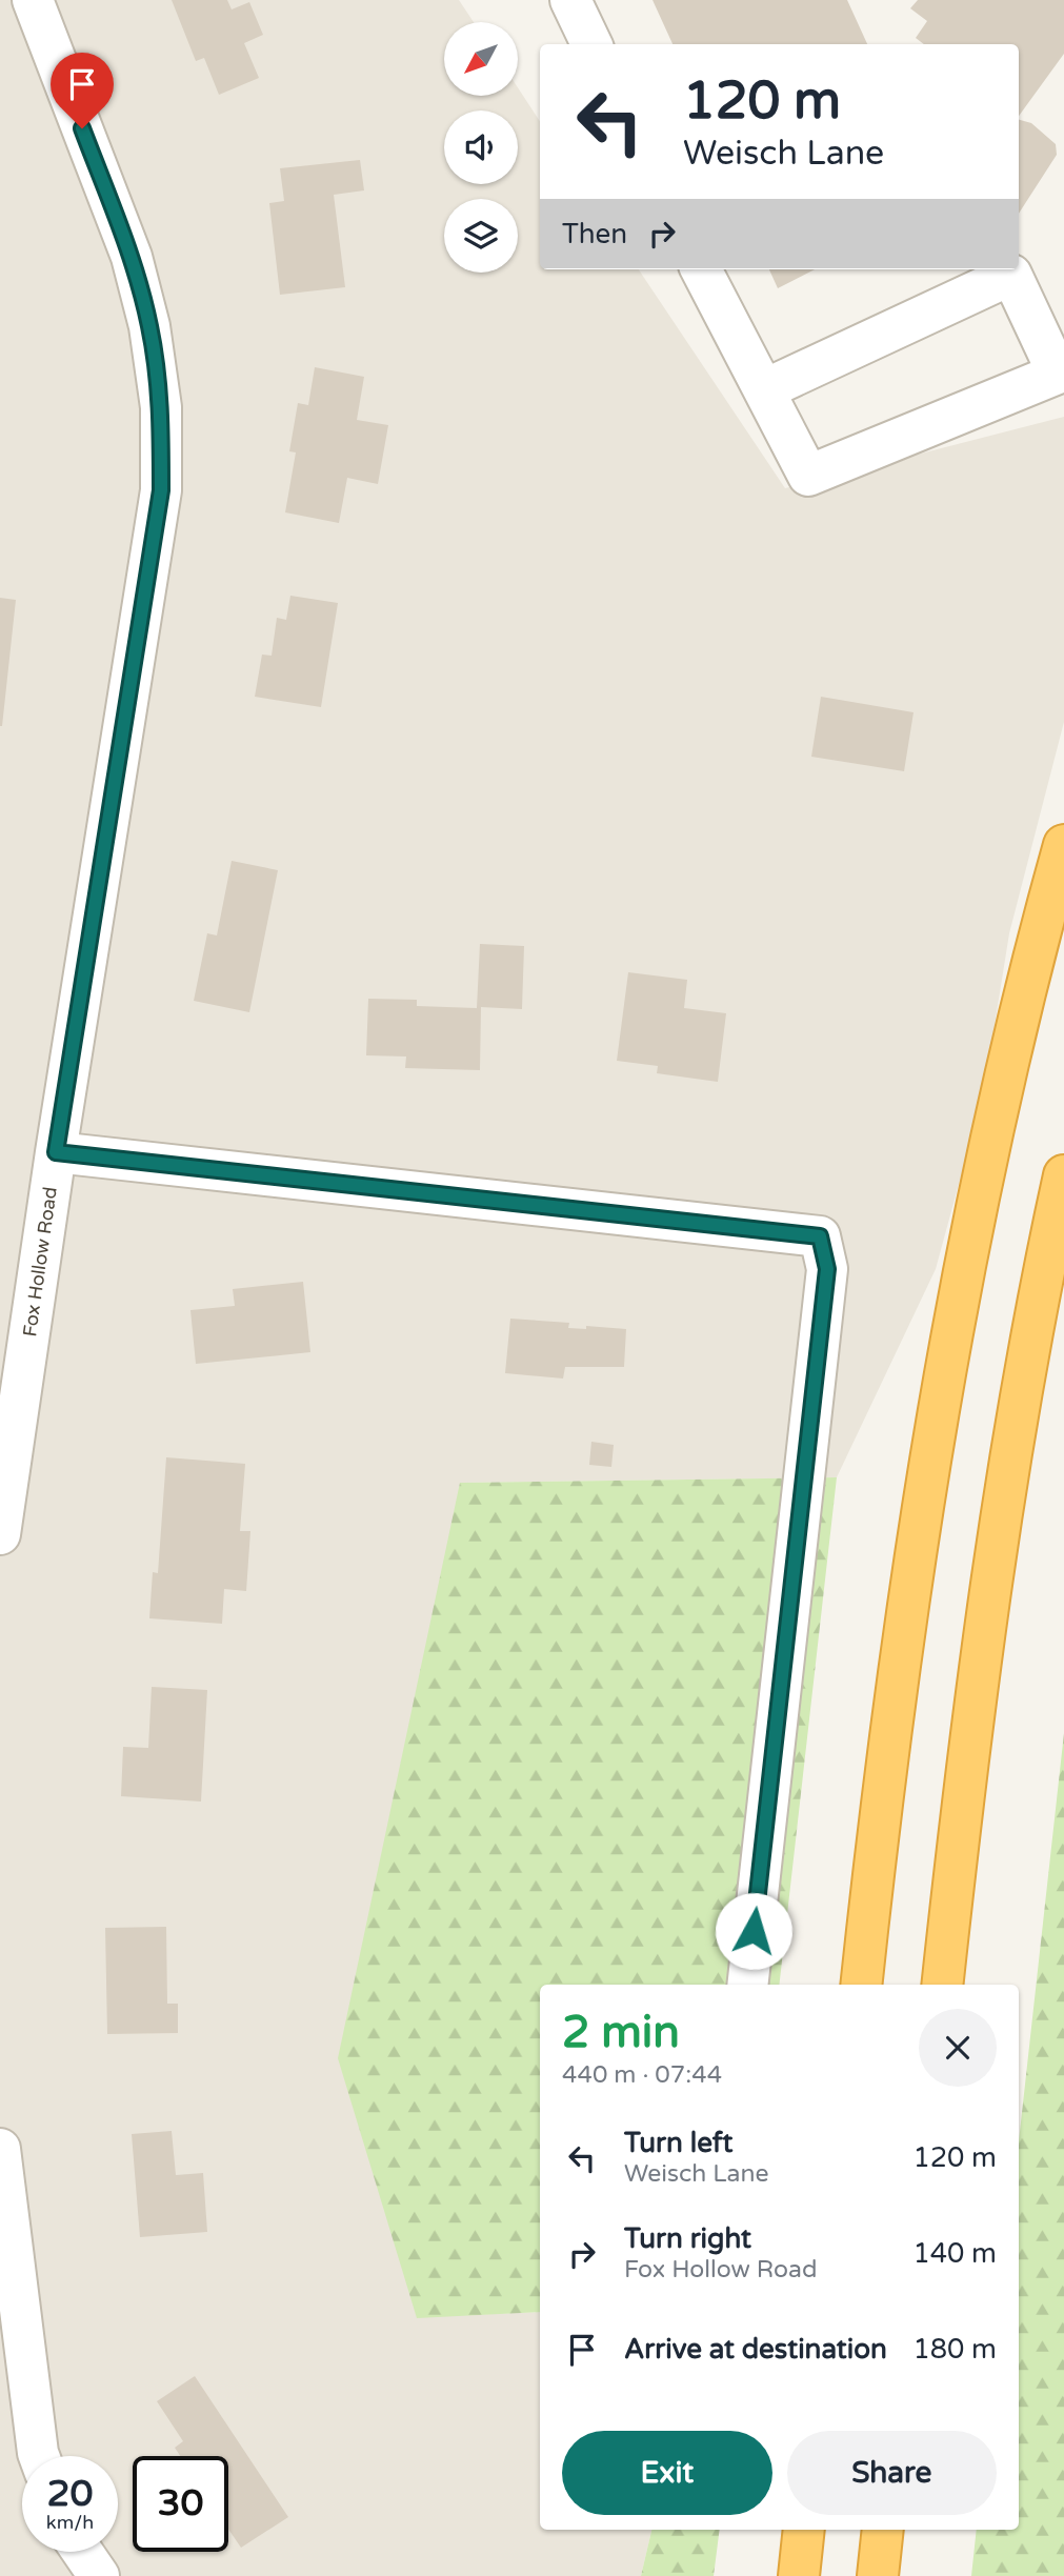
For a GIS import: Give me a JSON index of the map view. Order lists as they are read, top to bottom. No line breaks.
{"streets":{"street":["Fox Hollow Road"]},"north":"bottom left","page":{"turn":["120 m","Weisch Lane"],"then":"Then","heading":["2 min","440 m · 07:44"],"list":[{"name":"Turn left","note":"Weisch Lane","value":"120 m"},{"name":"Turn right","note":"Fox Hollow Road","value":"140 m"},{"name":"Arrive at destination","value":"180 m"}],"buttons":["Exit","Share"],"speed":"20 km/h","limit":"30"}}
